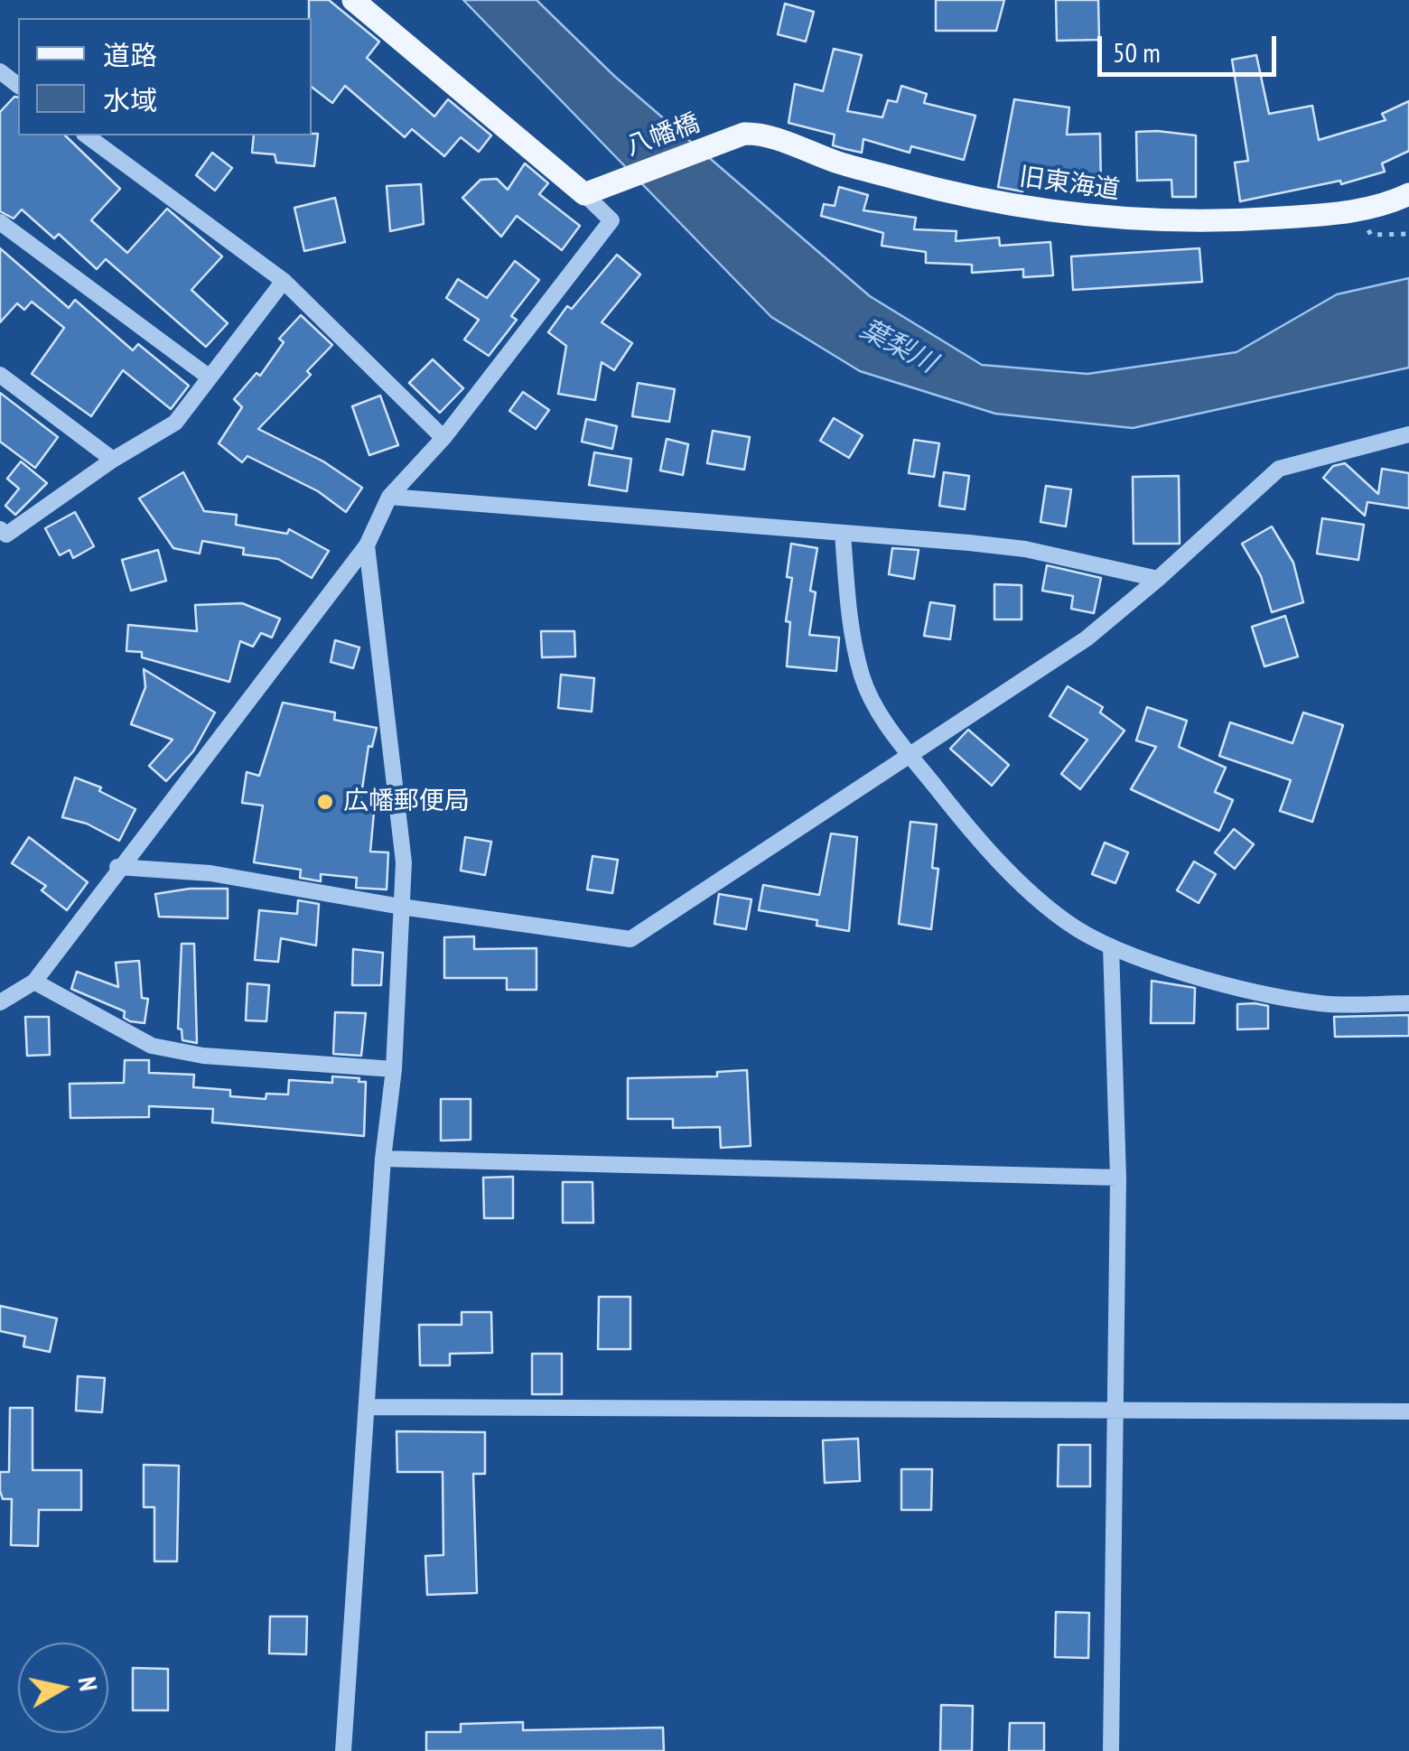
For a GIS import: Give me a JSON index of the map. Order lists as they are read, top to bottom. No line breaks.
{"streets":{"main road":["八幡橋","旧東海道"]},"crossings":[["八幡橋","旧東海道"]],"water":["葉梨川"],"places":["広幡郵便局"],"legend":["道路","水域"],"scale_bar":"50 m","north":"right"}
